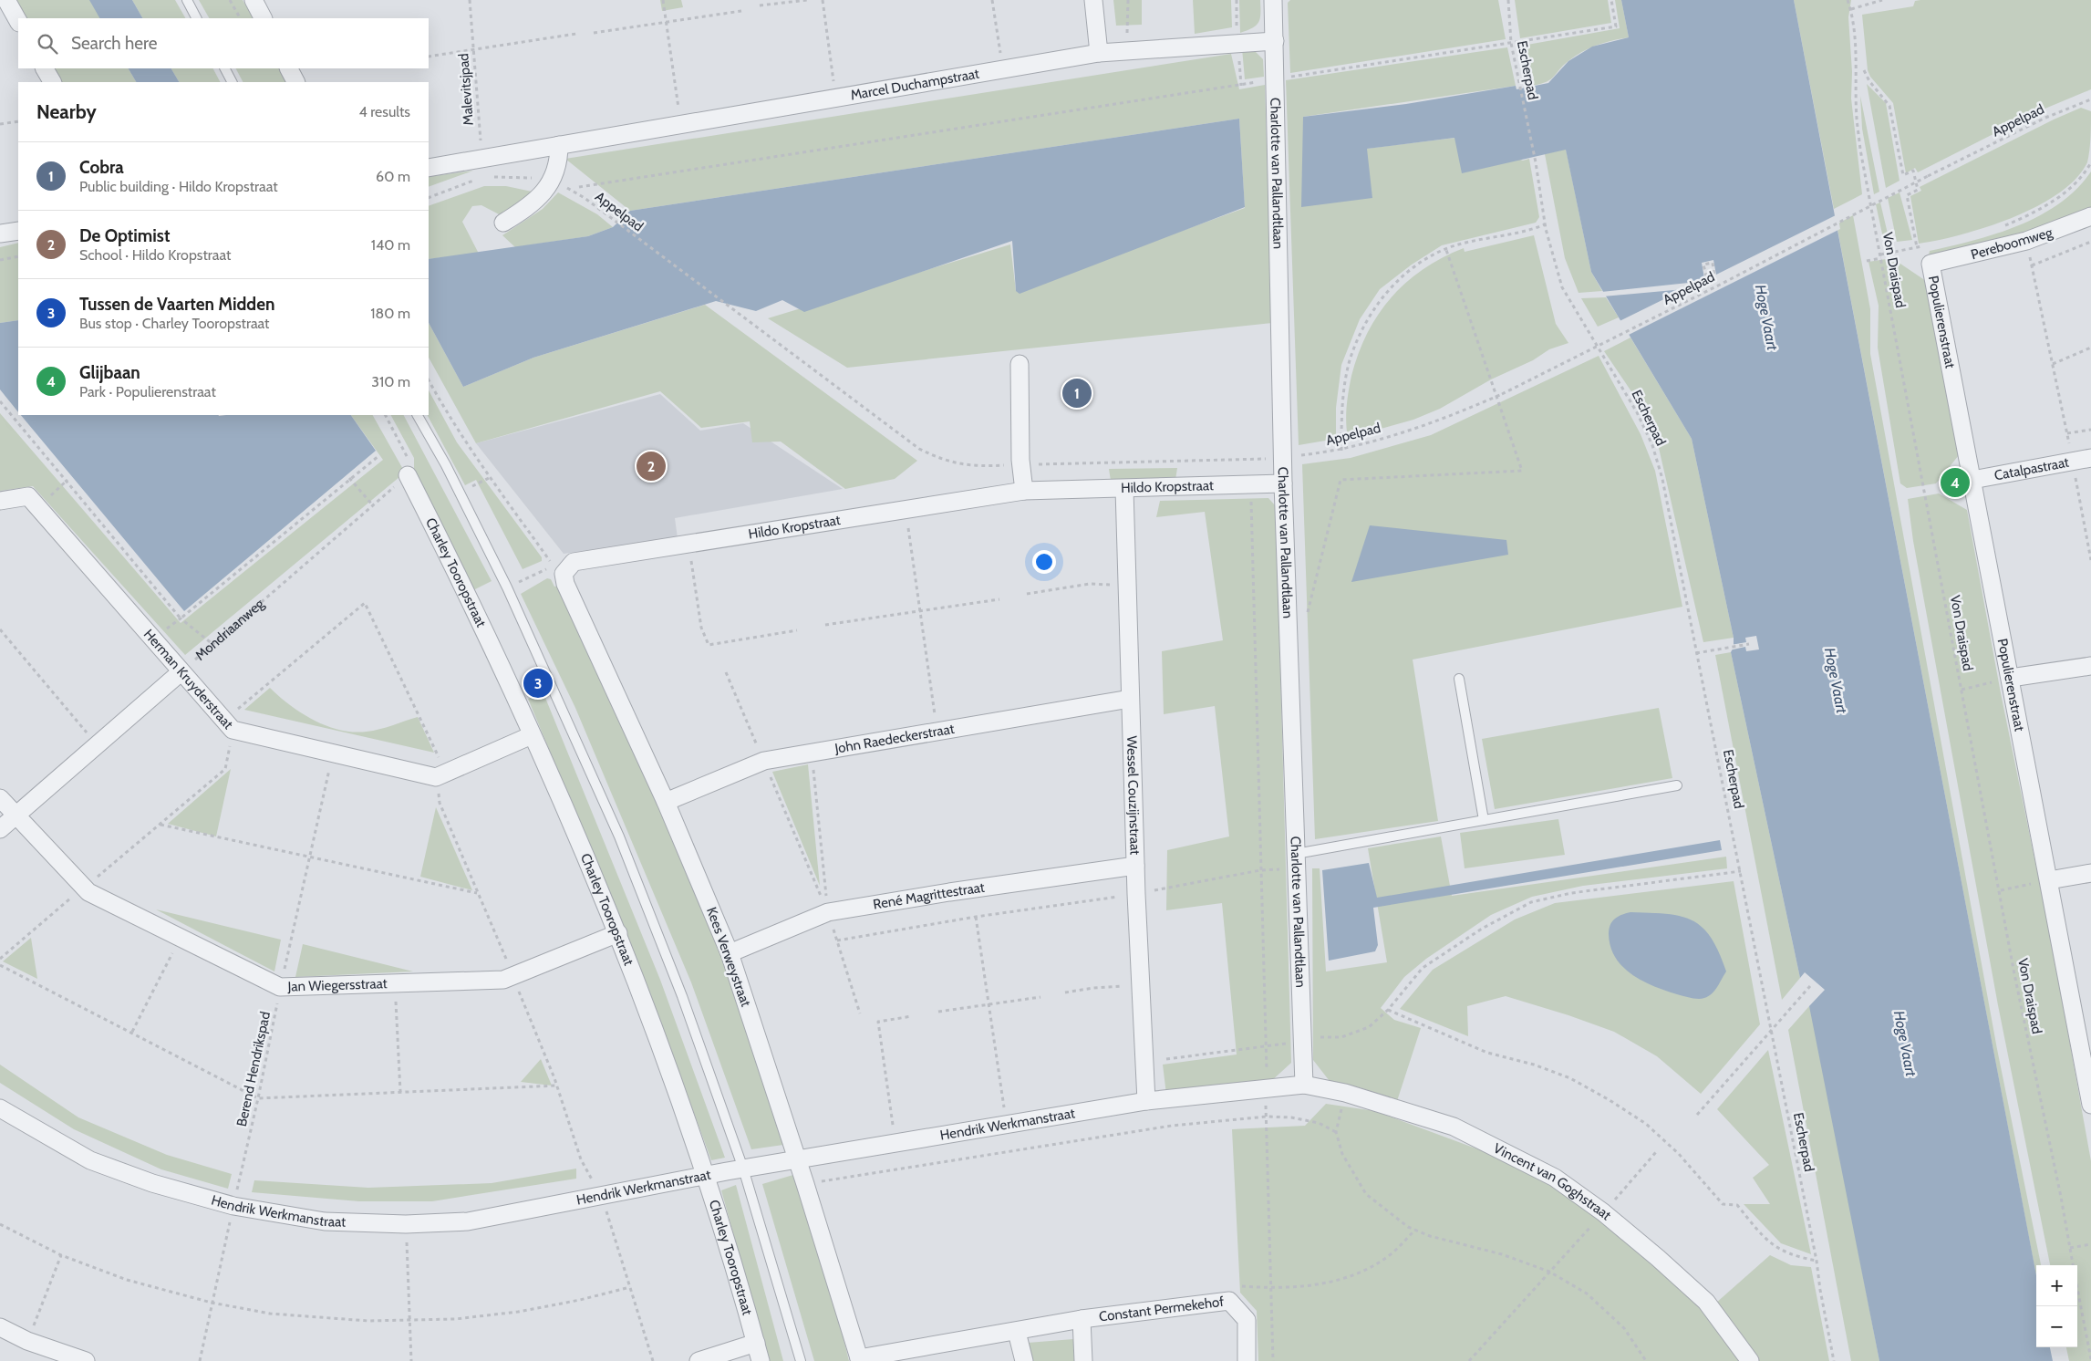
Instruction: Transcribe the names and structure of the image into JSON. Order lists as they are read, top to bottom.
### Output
{
  "streets": {
    "street": [
      "Marcel Duchampstraat",
      "Charlotte van Pallandtlaan",
      "Pereboomweg",
      "Populierenstraat",
      "Catalpastraat",
      "Hildo Kropstraat",
      "Charley Tooropstraat",
      "Herman Kruyderstraat",
      "John Raedeckerstraat",
      "Wessel Couzijnstraat",
      "René Magrittestraat",
      "Kees Verweystraat",
      "Jan Wiegersstraat",
      "Hendrik Werkmanstraat",
      "Vincent van Goghstraat",
      "Constant Permekehof"
    ],
    "path": [
      "Escherpad",
      "Malevitsjpad",
      "Appelpad",
      "Von Draispad",
      "Mondriaanweg",
      "Berend Hendrikspad"
    ]
  },
  "crossings": [
    ["Marcel Duchampstraat", "Malevitsjpad"],
    ["Marcel Duchampstraat", "Charlotte van Pallandtlaan"],
    ["Malevitsjpad", "Appelpad"],
    ["Appelpad", "Charlotte van Pallandtlaan"],
    ["Charlotte van Pallandtlaan", "Hildo Kropstraat"],
    ["Charlotte van Pallandtlaan", "Hendrik Werkmanstraat"],
    ["Charlotte van Pallandtlaan", "Vincent van Goghstraat"],
    ["Pereboomweg", "Populierenstraat"],
    ["Populierenstraat", "Catalpastraat"],
    ["Hildo Kropstraat", "Wessel Couzijnstraat"],
    ["Hildo Kropstraat", "Kees Verweystraat"],
    ["Charley Tooropstraat", "Mondriaanweg"],
    ["Charley Tooropstraat", "Jan Wiegersstraat"],
    ["Charley Tooropstraat", "Hendrik Werkmanstraat"],
    ["Mondriaanweg", "Herman Kruyderstraat"],
    ["Herman Kruyderstraat", "Berend Hendrikspad"],
    ["John Raedeckerstraat", "Wessel Couzijnstraat"],
    ["John Raedeckerstraat", "Kees Verweystraat"],
    ["Wessel Couzijnstraat", "René Magrittestraat"],
    ["Wessel Couzijnstraat", "Hendrik Werkmanstraat"],
    ["René Magrittestraat", "Kees Verweystraat"],
    ["Kees Verweystraat", "Hendrik Werkmanstraat"],
    ["Kees Verweystraat", "Constant Permekehof"],
    ["Jan Wiegersstraat", "Berend Hendrikspad"],
    ["Berend Hendrikspad", "Hendrik Werkmanstraat"],
    ["Hendrik Werkmanstraat", "Vincent van Goghstraat"]
  ],
  "water": ["Hoge Vaart"],
  "page": {
    "search": "Search here",
    "heading": ["Nearby", "4 results"],
    "list": [
      {
        "mark": "1",
        "name": "Cobra",
        "note": "Public building · Hildo Kropstraat",
        "value": "60 m"
      },
      {
        "mark": "2",
        "name": "De Optimist",
        "note": "School · Hildo Kropstraat",
        "value": "140 m"
      },
      {
        "mark": "3",
        "name": "Tussen de Vaarten Midden",
        "note": "Bus stop · Charley Tooropstraat",
        "value": "180 m"
      },
      {
        "mark": "4",
        "name": "Glijbaan",
        "note": "Park · Populierenstraat",
        "value": "310 m"
      }
    ],
    "pins": [
      "1",
      "2",
      "4",
      "3"
    ],
    "map_buttons": ["+", "−"]
  }
}
